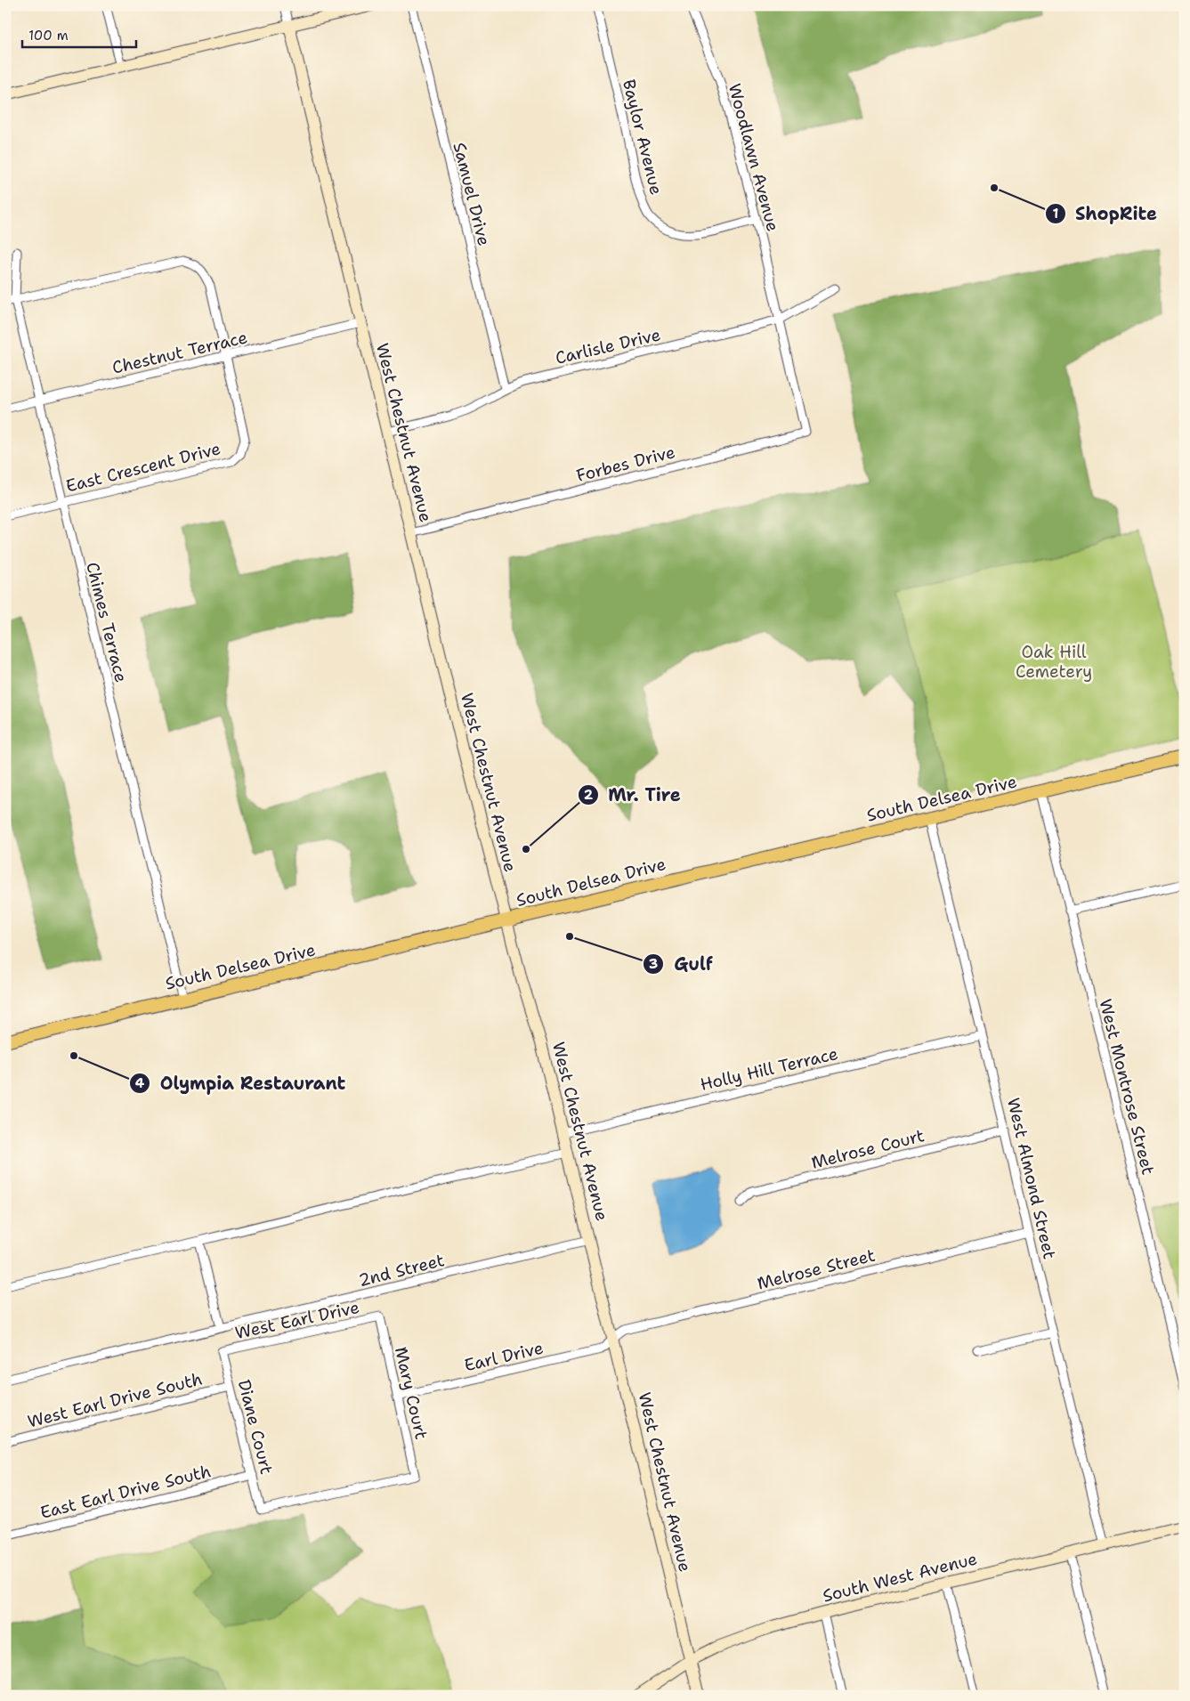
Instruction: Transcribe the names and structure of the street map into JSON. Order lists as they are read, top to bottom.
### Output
{
  "streets": {
    "main road": ["South Delsea Drive"],
    "street": [
      "Baylor Avenue",
      "Woodlawn Avenue",
      "Samuel Drive",
      "Carlisle Drive",
      "Chestnut Terrace",
      "West Chestnut Avenue",
      "Forbes Drive",
      "East Crescent Drive",
      "Chimes Terrace",
      "Holly Hill Terrace",
      "West Montrose Street",
      "Melrose Court",
      "West Almond Street",
      "Melrose Street",
      "2nd Street",
      "West Earl Drive",
      "Earl Drive",
      "Mary Court",
      "West Earl Drive South",
      "Diane Court",
      "East Earl Drive South",
      "South West Avenue"
    ]
  },
  "crossings": [
    ["Baylor Avenue", "Woodlawn Avenue"],
    ["Woodlawn Avenue", "Carlisle Drive"],
    ["Woodlawn Avenue", "Forbes Drive"],
    ["Samuel Drive", "Carlisle Drive"],
    ["Carlisle Drive", "West Chestnut Avenue"],
    ["Chestnut Terrace", "West Chestnut Avenue"],
    ["Chestnut Terrace", "East Crescent Drive"],
    ["Chestnut Terrace", "Chimes Terrace"],
    ["West Chestnut Avenue", "Forbes Drive"],
    ["West Chestnut Avenue", "South Delsea Drive"],
    ["West Chestnut Avenue", "Holly Hill Terrace"],
    ["West Chestnut Avenue", "Melrose Street"],
    ["West Chestnut Avenue", "2nd Street"],
    ["West Chestnut Avenue", "Earl Drive"],
    ["West Chestnut Avenue", "South West Avenue"],
    ["East Crescent Drive", "Chimes Terrace"],
    ["Chimes Terrace", "South Delsea Drive"],
    ["South Delsea Drive", "West Montrose Street"],
    ["South Delsea Drive", "West Almond Street"],
    ["Holly Hill Terrace", "West Almond Street"],
    ["Melrose Court", "West Almond Street"],
    ["West Almond Street", "Melrose Street"],
    ["West Almond Street", "South West Avenue"],
    ["Melrose Street", "Earl Drive"],
    ["West Earl Drive", "Mary Court"],
    ["West Earl Drive", "Diane Court"],
    ["Earl Drive", "Mary Court"],
    ["Mary Court", "Diane Court"],
    ["West Earl Drive South", "Diane Court"],
    ["Diane Court", "East Earl Drive South"]
  ],
  "parks": ["Oak Hill Cemetery"],
  "places": [
    "ShopRite",
    "Mr. Tire",
    "Gulf",
    "Olympia Restaurant"
  ],
  "scale_bar": "100 m"
}
